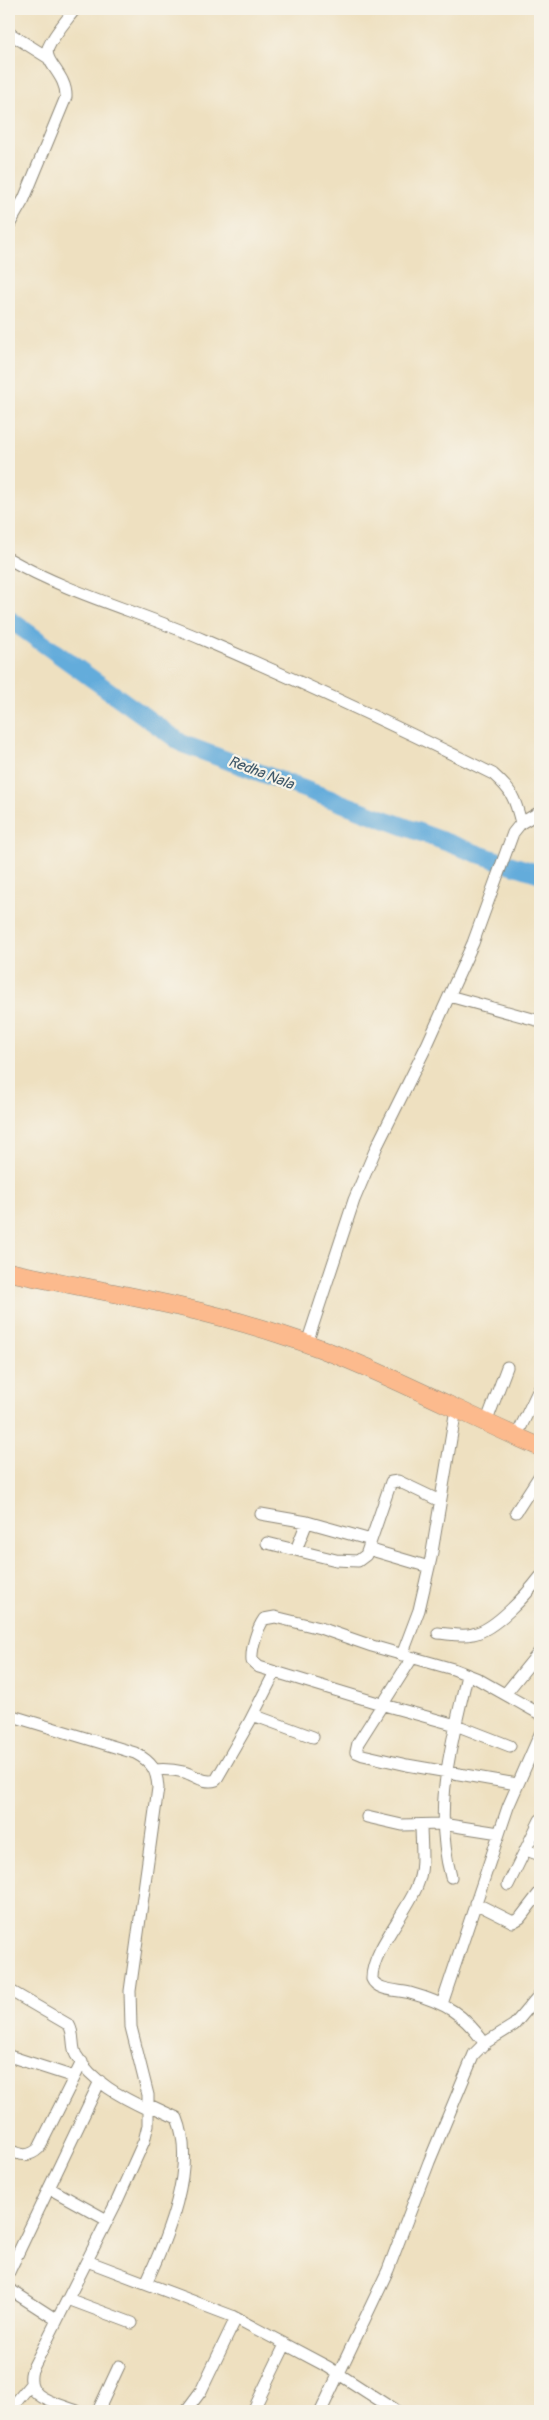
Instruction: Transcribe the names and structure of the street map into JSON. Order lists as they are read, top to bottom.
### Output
{
  "water": ["Redha Nala"]
}
